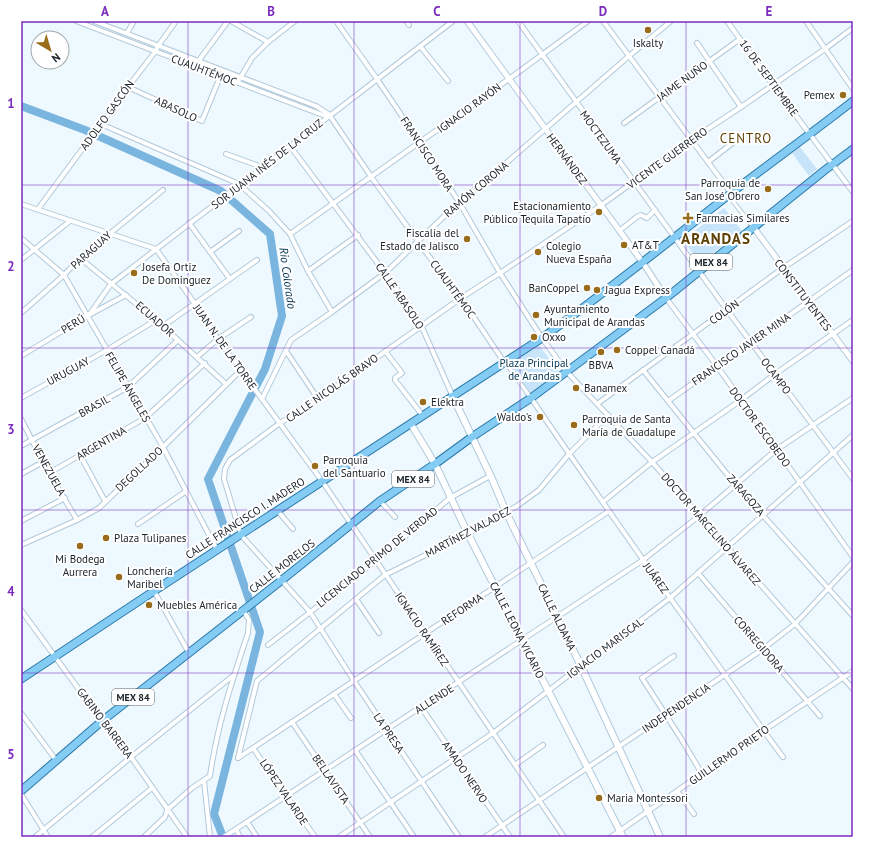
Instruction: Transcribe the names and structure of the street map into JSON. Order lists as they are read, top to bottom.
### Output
{
  "streets": {
    "main road": [
      "MEX 84",
      "CALLE FRANCISCO I. MADERO",
      "CALLE MORELOS",
      "CALLE ALDAMA",
      "CALLE LEONA VICARIO"
    ],
    "street": [
      "CUAUHTÉMOC",
      "16 DE SEPTIEMBRE",
      "JAIME NUÑO",
      "IGNACIO RAYÓN",
      "ABASOLO",
      "ADOLFO GASCÓN",
      "MOCTEZUMA",
      "FRANCISCO MORA",
      "VICENTE GUERRERO",
      "HERNÁNDEZ",
      "SOR JUANA INÉS DE LA CRUZ",
      "RAMÓN CORONA",
      "PARAGUAY",
      "CONSTITUYENTES",
      "CALLE ABASOLO",
      "COLÓN",
      "ECUADOR",
      "PERÚ",
      "JUAN N. DE LA TORRE",
      "FRANCISCO JAVIER MINA",
      "URUGUAY",
      "OCAMPO",
      "FELIPE ÁNGELES",
      "CALLE NICOLÁS BRAVO",
      "BRASIL",
      "DOCTOR ESCOBEDO",
      "ARGENTINA",
      "DEGOLLADO",
      "VENEZUELA",
      "ZARAGOZA",
      "DOCTOR MARCELINO ÁLVAREZ",
      "MARTÍNEZ VALADEZ",
      "LICENCIADO PRIMO DE VERDAD",
      "JUÁREZ",
      "REFORMA",
      "IGNACIO RAMÍREZ",
      "CORREGIDORA",
      "IGNACIO MARISCAL",
      "ALLENDE",
      "INDEPENDENCIA",
      "GABINO BARRERA",
      "LA PRESA",
      "GUILLERMO PRIETO",
      "AMADO NERVO",
      "BELLAVISTA",
      "LÓPEZ VALARDE"
    ]
  },
  "crossings": [
    ["CUAUHTÉMOC", "IGNACIO RAYÓN"],
    ["CUAUHTÉMOC", "ABASOLO"],
    ["CUAUHTÉMOC", "ADOLFO GASCÓN"],
    ["CUAUHTÉMOC", "SOR JUANA INÉS DE LA CRUZ"],
    ["CUAUHTÉMOC", "RAMÓN CORONA"],
    ["CUAUHTÉMOC", "CALLE NICOLÁS BRAVO"],
    ["CUAUHTÉMOC", "CALLE FRANCISCO I. MADERO"],
    ["16 DE SEPTIEMBRE", "JAIME NUÑO"],
    ["16 DE SEPTIEMBRE", "VICENTE GUERRERO"],
    ["16 DE SEPTIEMBRE", "MEX 84"],
    ["16 DE SEPTIEMBRE", "CALLE FRANCISCO I. MADERO"],
    ["IGNACIO RAYÓN", "MOCTEZUMA"],
    ["IGNACIO RAYÓN", "FRANCISCO MORA"],
    ["IGNACIO RAYÓN", "HERNÁNDEZ"],
    ["IGNACIO RAYÓN", "CALLE ABASOLO"],
    ["ABASOLO", "ADOLFO GASCÓN"],
    ["MOCTEZUMA", "VICENTE GUERRERO"],
    ["MOCTEZUMA", "RAMÓN CORONA"],
    ["MOCTEZUMA", "MEX 84"],
    ["MOCTEZUMA", "OCAMPO"],
    ["MOCTEZUMA", "CALLE FRANCISCO I. MADERO"],
    ["FRANCISCO MORA", "VICENTE GUERRERO"],
    ["FRANCISCO MORA", "SOR JUANA INÉS DE LA CRUZ"],
    ["FRANCISCO MORA", "RAMÓN CORONA"],
    ["FRANCISCO MORA", "MEX 84"],
    ["FRANCISCO MORA", "CALLE NICOLÁS BRAVO"],
    ["FRANCISCO MORA", "CALLE FRANCISCO I. MADERO"],
    ["FRANCISCO MORA", "DOCTOR MARCELINO ÁLVAREZ"],
    ["FRANCISCO MORA", "CALLE MORELOS"],
    ["VICENTE GUERRERO", "HERNÁNDEZ"],
    ["VICENTE GUERRERO", "CALLE NICOLÁS BRAVO"],
    ["HERNÁNDEZ", "RAMÓN CORONA"],
    ["HERNÁNDEZ", "MEX 84"],
    ["HERNÁNDEZ", "DOCTOR ESCOBEDO"],
    ["HERNÁNDEZ", "CALLE FRANCISCO I. MADERO"],
    ["SOR JUANA INÉS DE LA CRUZ", "CALLE ABASOLO"],
    ["SOR JUANA INÉS DE LA CRUZ", "ECUADOR"],
    ["SOR JUANA INÉS DE LA CRUZ", "PERÚ"],
    ["SOR JUANA INÉS DE LA CRUZ", "JUAN N. DE LA TORRE"],
    ["SOR JUANA INÉS DE LA CRUZ", "FELIPE ÁNGELES"],
    ["RAMÓN CORONA", "CALLE ABASOLO"],
    ["RAMÓN CORONA", "JUAN N. DE LA TORRE"],
    ["PARAGUAY", "ECUADOR"],
    ["PARAGUAY", "FELIPE ÁNGELES"],
    ["MEX 84", "CONSTITUYENTES"],
    ["MEX 84", "OCAMPO"],
    ["MEX 84", "DOCTOR ESCOBEDO"],
    ["MEX 84", "DOCTOR MARCELINO ÁLVAREZ"],
    ["MEX 84", "CALLE MORELOS"],
    ["CONSTITUYENTES", "COLÓN"],
    ["CONSTITUYENTES", "FRANCISCO JAVIER MINA"],
    ["CALLE ABASOLO", "CALLE NICOLÁS BRAVO"],
    ["CALLE ABASOLO", "CALLE FRANCISCO I. MADERO"],
    ["CALLE ABASOLO", "CALLE ALDAMA"],
    ["COLÓN", "OCAMPO"],
    ["COLÓN", "DOCTOR ESCOBEDO"],
    ["COLÓN", "ZARAGOZA"],
    ["COLÓN", "DOCTOR MARCELINO ÁLVAREZ"],
    ["ECUADOR", "PERÚ"],
    ["ECUADOR", "URUGUAY"],
    ["ECUADOR", "BRASIL"],
    ["ECUADOR", "ARGENTINA"],
    ["ECUADOR", "DEGOLLADO"],
    ["PERÚ", "FELIPE ÁNGELES"],
    ["JUAN N. DE LA TORRE", "CALLE NICOLÁS BRAVO"],
    ["JUAN N. DE LA TORRE", "DEGOLLADO"],
    ["JUAN N. DE LA TORRE", "CALLE FRANCISCO I. MADERO"],
    ["JUAN N. DE LA TORRE", "IGNACIO RAMÍREZ"],
    ["FRANCISCO JAVIER MINA", "OCAMPO"],
    ["FRANCISCO JAVIER MINA", "DOCTOR ESCOBEDO"],
    ["FRANCISCO JAVIER MINA", "ZARAGOZA"],
    ["URUGUAY", "FELIPE ÁNGELES"],
    ["OCAMPO", "IGNACIO MARISCAL"],
    ["OCAMPO", "ALLENDE"],
    ["FELIPE ÁNGELES", "BRASIL"],
    ["FELIPE ÁNGELES", "ARGENTINA"],
    ["FELIPE ÁNGELES", "DEGOLLADO"],
    ["FELIPE ÁNGELES", "CALLE FRANCISCO I. MADERO"],
    ["CALLE NICOLÁS BRAVO", "CALLE FRANCISCO I. MADERO"],
    ["CALLE NICOLÁS BRAVO", "LA PRESA"],
    ["BRASIL", "VENEZUELA"],
    ["DOCTOR ESCOBEDO", "IGNACIO MARISCAL"],
    ["DOCTOR ESCOBEDO", "ALLENDE"],
    ["ARGENTINA", "VENEZUELA"],
    ["DEGOLLADO", "VENEZUELA"],
    ["ZARAGOZA", "IGNACIO MARISCAL"],
    ["ZARAGOZA", "ALLENDE"],
    ["ZARAGOZA", "INDEPENDENCIA"],
    ["CALLE FRANCISCO I. MADERO", "CALLE ALDAMA"],
    ["CALLE FRANCISCO I. MADERO", "IGNACIO RAMÍREZ"],
    ["CALLE FRANCISCO I. MADERO", "CALLE LEONA VICARIO"],
    ["CALLE FRANCISCO I. MADERO", "GABINO BARRERA"],
    ["CALLE FRANCISCO I. MADERO", "LA PRESA"],
    ["DOCTOR MARCELINO ÁLVAREZ", "MARTÍNEZ VALADEZ"],
    ["DOCTOR MARCELINO ÁLVAREZ", "CALLE MORELOS"],
    ["DOCTOR MARCELINO ÁLVAREZ", "IGNACIO MARISCAL"],
    ["DOCTOR MARCELINO ÁLVAREZ", "ALLENDE"],
    ["DOCTOR MARCELINO ÁLVAREZ", "INDEPENDENCIA"],
    ["DOCTOR MARCELINO ÁLVAREZ", "GUILLERMO PRIETO"],
    ["MARTÍNEZ VALADEZ", "JUÁREZ"],
    ["MARTÍNEZ VALADEZ", "REFORMA"],
    ["MARTÍNEZ VALADEZ", "CALLE ALDAMA"],
    ["MARTÍNEZ VALADEZ", "IGNACIO RAMÍREZ"],
    ["MARTÍNEZ VALADEZ", "CALLE LEONA VICARIO"],
    ["MARTÍNEZ VALADEZ", "LA PRESA"],
    ["LICENCIADO PRIMO DE VERDAD", "CALLE ALDAMA"],
    ["LICENCIADO PRIMO DE VERDAD", "IGNACIO RAMÍREZ"],
    ["LICENCIADO PRIMO DE VERDAD", "CALLE LEONA VICARIO"],
    ["LICENCIADO PRIMO DE VERDAD", "LA PRESA"],
    ["CALLE MORELOS", "JUÁREZ"],
    ["CALLE MORELOS", "CALLE ALDAMA"],
    ["CALLE MORELOS", "IGNACIO RAMÍREZ"],
    ["CALLE MORELOS", "CALLE LEONA VICARIO"],
    ["CALLE MORELOS", "GABINO BARRERA"],
    ["CALLE MORELOS", "LA PRESA"],
    ["JUÁREZ", "REFORMA"],
    ["JUÁREZ", "IGNACIO MARISCAL"],
    ["JUÁREZ", "ALLENDE"],
    ["JUÁREZ", "INDEPENDENCIA"],
    ["JUÁREZ", "GUILLERMO PRIETO"],
    ["REFORMA", "CALLE ALDAMA"],
    ["REFORMA", "IGNACIO RAMÍREZ"],
    ["REFORMA", "CALLE LEONA VICARIO"],
    ["REFORMA", "LA PRESA"],
    ["REFORMA", "BELLAVISTA"],
    ["REFORMA", "LÓPEZ VALARDE"],
    ["CALLE ALDAMA", "IGNACIO MARISCAL"],
    ["CALLE ALDAMA", "ALLENDE"],
    ["CALLE ALDAMA", "INDEPENDENCIA"],
    ["CALLE ALDAMA", "GUILLERMO PRIETO"],
    ["IGNACIO RAMÍREZ", "IGNACIO MARISCAL"],
    ["IGNACIO RAMÍREZ", "ALLENDE"],
    ["IGNACIO RAMÍREZ", "INDEPENDENCIA"],
    ["CALLE LEONA VICARIO", "IGNACIO MARISCAL"],
    ["CALLE LEONA VICARIO", "ALLENDE"],
    ["CALLE LEONA VICARIO", "INDEPENDENCIA"],
    ["CALLE LEONA VICARIO", "GUILLERMO PRIETO"],
    ["CORREGIDORA", "IGNACIO MARISCAL"],
    ["CORREGIDORA", "INDEPENDENCIA"],
    ["CORREGIDORA", "GUILLERMO PRIETO"],
    ["IGNACIO MARISCAL", "LA PRESA"],
    ["IGNACIO MARISCAL", "AMADO NERVO"],
    ["IGNACIO MARISCAL", "BELLAVISTA"],
    ["ALLENDE", "LA PRESA"],
    ["ALLENDE", "AMADO NERVO"],
    ["ALLENDE", "BELLAVISTA"],
    ["ALLENDE", "LÓPEZ VALARDE"],
    ["INDEPENDENCIA", "AMADO NERVO"]
  ],
  "districts": ["CENTRO", "ARANDAS"],
  "water": ["Rio Colorado"],
  "parks": ["Plaza Principal de Arandas"],
  "places": {
    "other": [
      "Iskalty",
      "Pemex",
      "Parroquia de San José Obrero",
      "Estacionamiento Público Tequila Tapatío",
      "Fiscalía del Estado de Jalisco",
      "AT&T",
      "Colegio Nueva España",
      "Josefa Ortiz De Dominguez",
      "BanCoppel",
      "Jagua Express",
      "Ayuntamiento Municipal de Arandas",
      "Oxxo",
      "Coppel Canadá",
      "BBVA",
      "Banamex",
      "Elektra",
      "Waldo's",
      "Parroquia de Santa María de Guadalupe",
      "Parroquia del Santuario",
      "Plaza Tulipanes",
      "Mi Bodega Aurrera",
      "Lonchería Maribel",
      "Muebles América",
      "Maria Montessori"
    ],
    "health": ["Farmacias Similares"]
  },
  "north": "bottom right",
  "grid": {
    "columns": [
      "A",
      "B",
      "C",
      "D",
      "E"
    ],
    "rows": [
      "1",
      "2",
      "3",
      "4",
      "5"
    ]
  }
}
